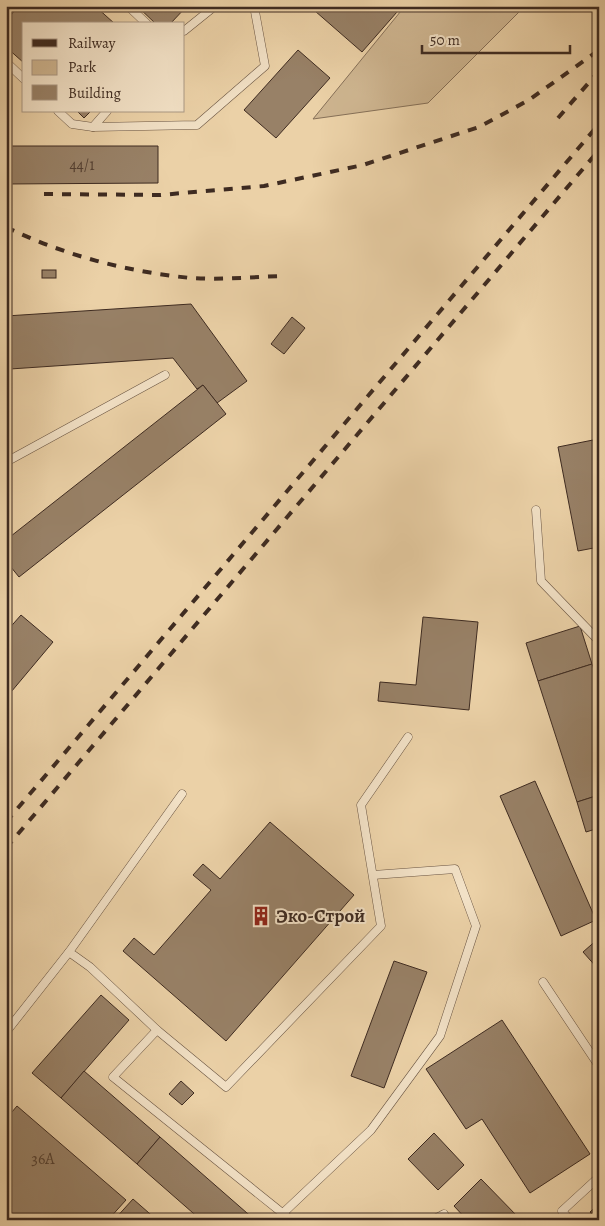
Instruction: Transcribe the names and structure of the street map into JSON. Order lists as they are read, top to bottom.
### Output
{
  "places": {
    "building": ["Эко-Строй"]
  },
  "house_numbers": ["44/1", "36А"],
  "legend": ["Railway", "Park", "Building"],
  "scale_bar": "50 m"
}
